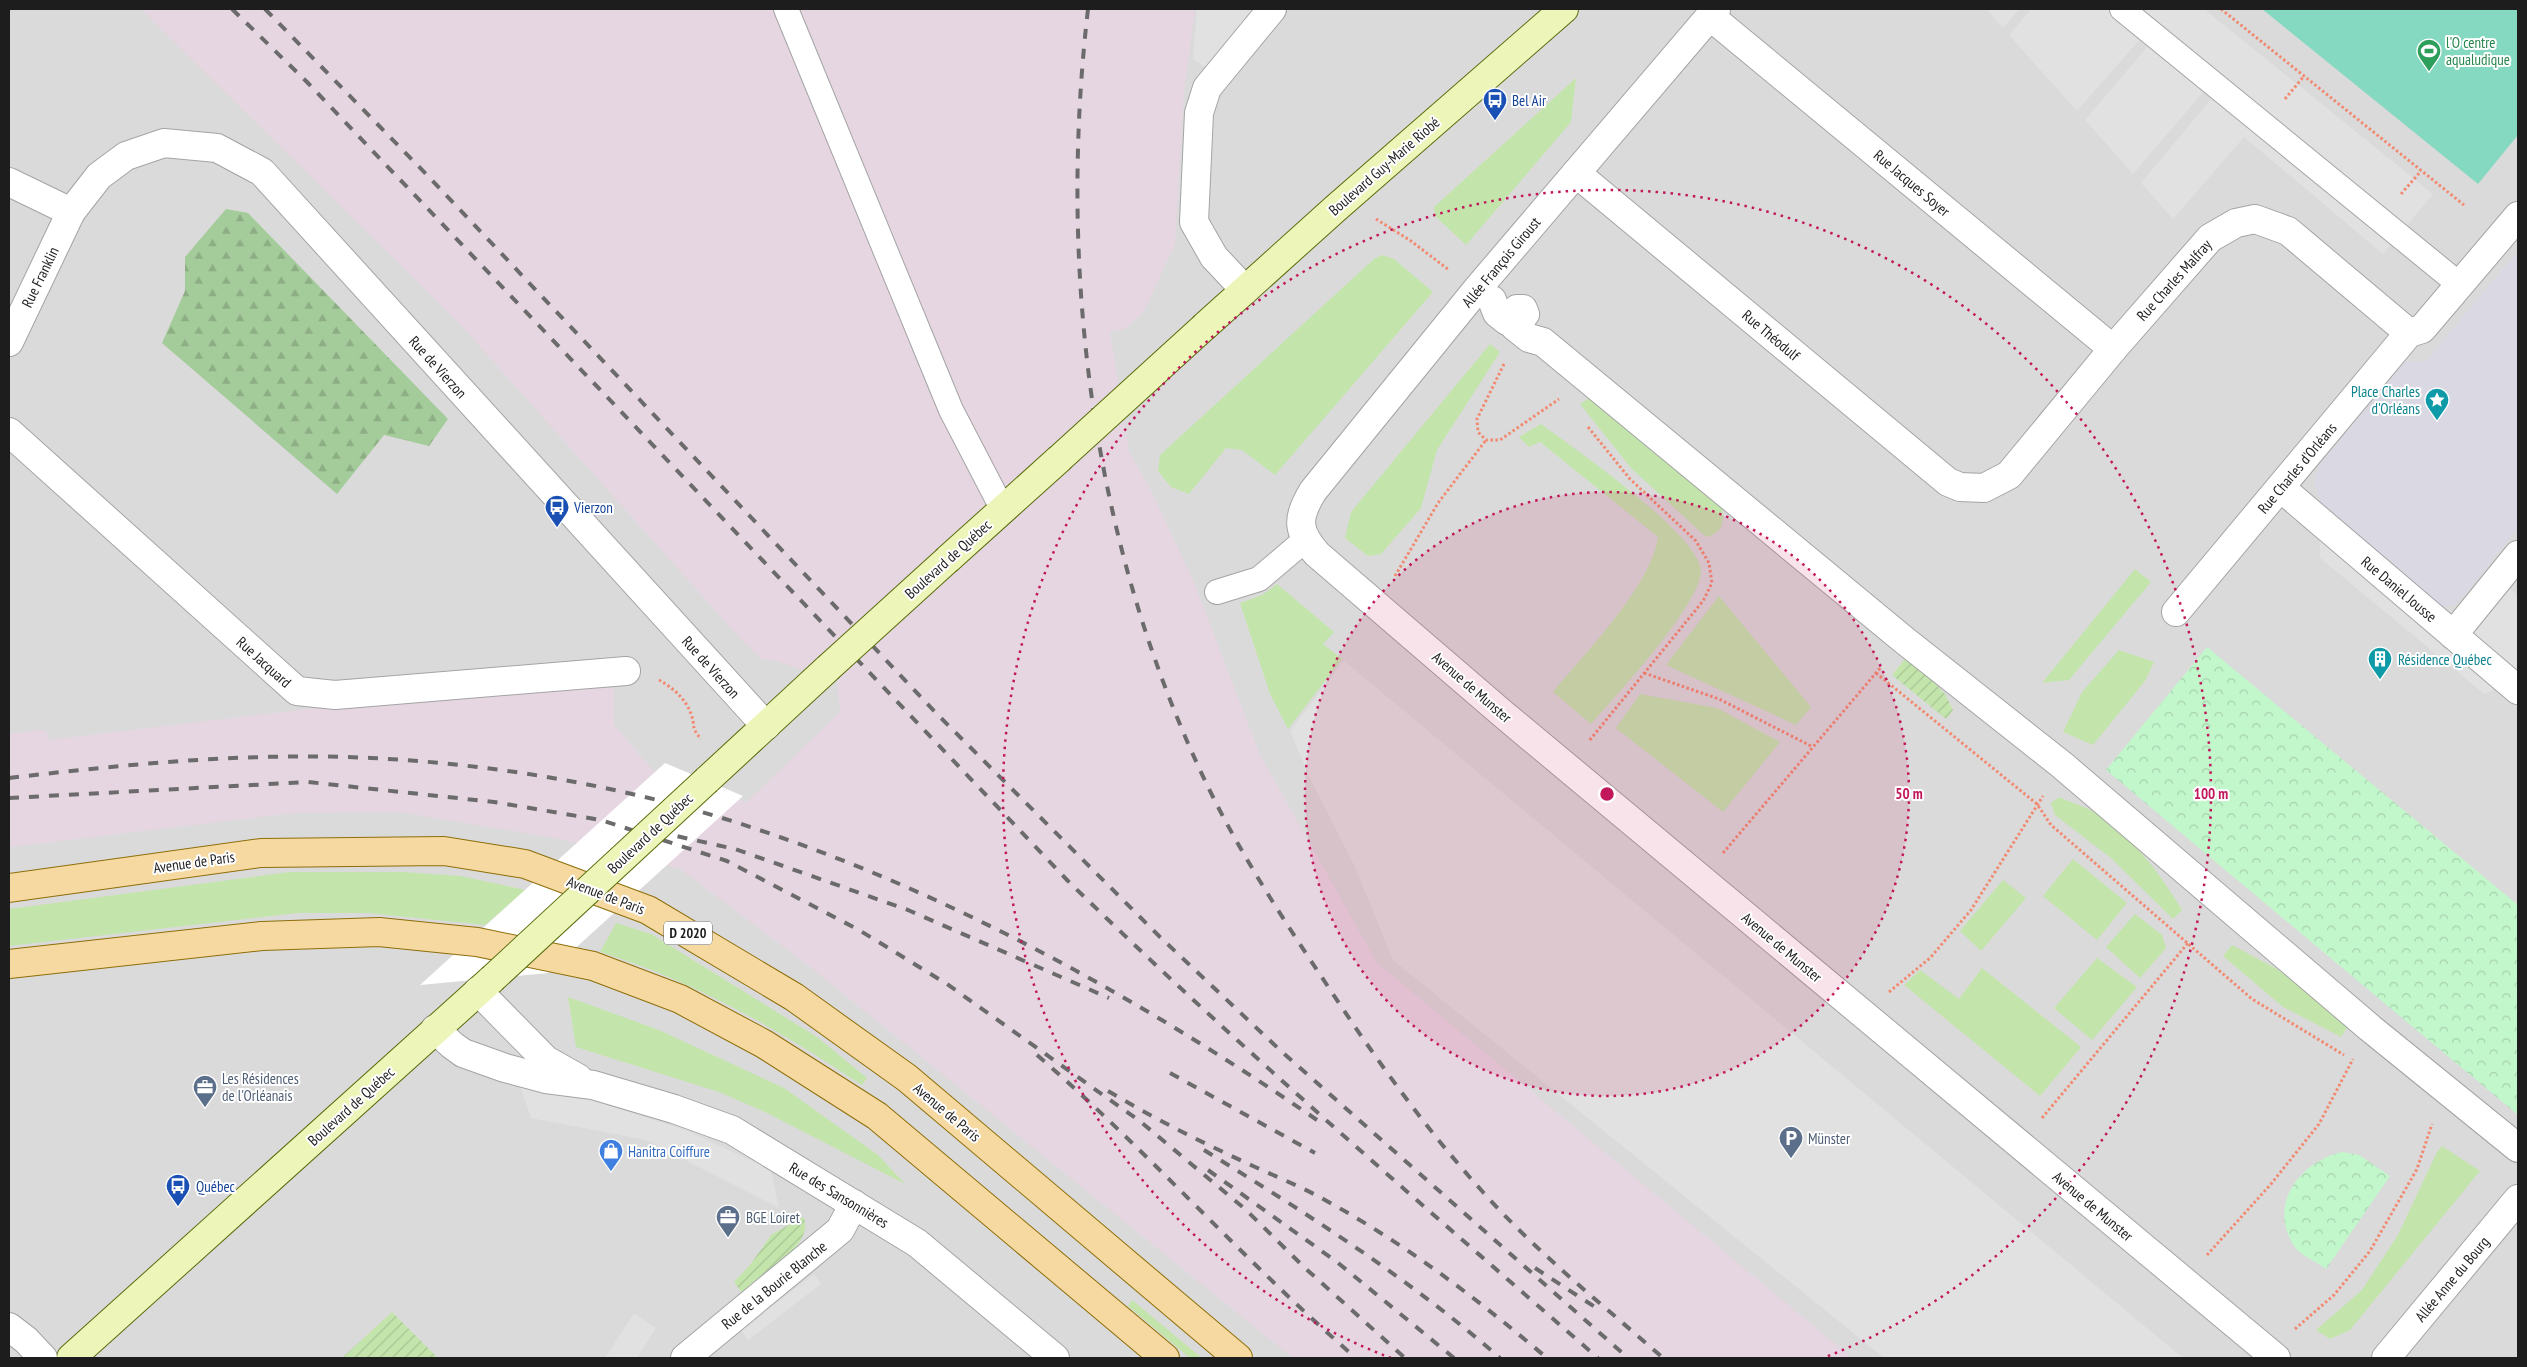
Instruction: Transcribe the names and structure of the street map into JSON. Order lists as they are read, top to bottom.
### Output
{
  "streets": {
    "main road": [
      "Boulevard Guy-Marie Riobé",
      "Boulevard de Québec",
      "Avenue de Paris",
      "D 2020"
    ],
    "street": [
      "Rue Jacques Soyer",
      "Allée François Giroust",
      "Rue Franklin",
      "Rue Charles Malfray",
      "Rue Théodulf",
      "Rue de Vierzon",
      "Rue Charles d'Orléans",
      "Rue Daniel Jousse",
      "Rue Jacquard",
      "Avenue de Munster",
      "Rue des Sansonnières",
      "Allée Anne du Bourg",
      "Rue de la Bourie Blanche"
    ]
  },
  "crossings": [
    ["Boulevard Guy-Marie Riobé", "Boulevard de Québec"],
    ["Rue Jacques Soyer", "Allée François Giroust"],
    ["Rue Jacques Soyer", "Rue Charles Malfray"],
    ["Allée François Giroust", "Rue Théodulf"],
    ["Allée François Giroust", "Avenue de Munster"],
    ["Rue Franklin", "Rue de Vierzon"],
    ["Rue Charles Malfray", "Rue Théodulf"],
    ["Rue Charles Malfray", "Rue Charles d'Orléans"],
    ["Rue de Vierzon", "Boulevard de Québec"],
    ["Rue Charles d'Orléans", "Rue Daniel Jousse"],
    ["Boulevard de Québec", "Rue des Sansonnières"],
    ["Rue des Sansonnières", "Rue de la Bourie Blanche"]
  ],
  "places": {
    "sports": ["l'O centre aqualudique"],
    "bus stop": ["Bel Air", "Vierzon", "Québec"],
    "place": ["Place Charles d'Orléans"],
    "building": ["Résidence Québec"],
    "office": ["Les Résidences de l'Orléanais", "BGE Loiret"],
    "parking": ["Münster"],
    "shop": ["Hanitra Coiffure"]
  },
  "rings": ["50 m", "100 m"]
}
